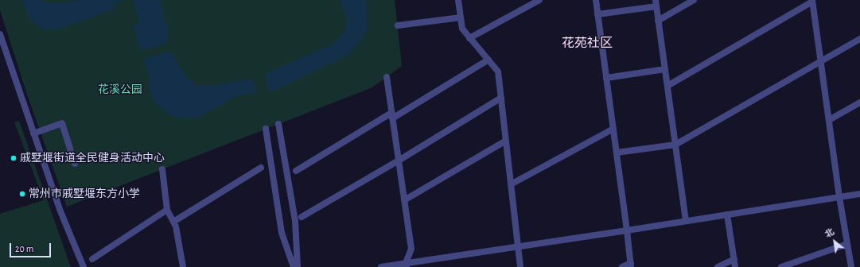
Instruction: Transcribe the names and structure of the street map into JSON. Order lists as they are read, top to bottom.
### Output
{
  "districts": ["花苑社区"],
  "parks": ["花溪公园"],
  "places": ["戚墅堰街道全民健身活动中心", "常州市戚墅堰东方小学"],
  "scale_bar": "20 m",
  "north": "top left"
}
